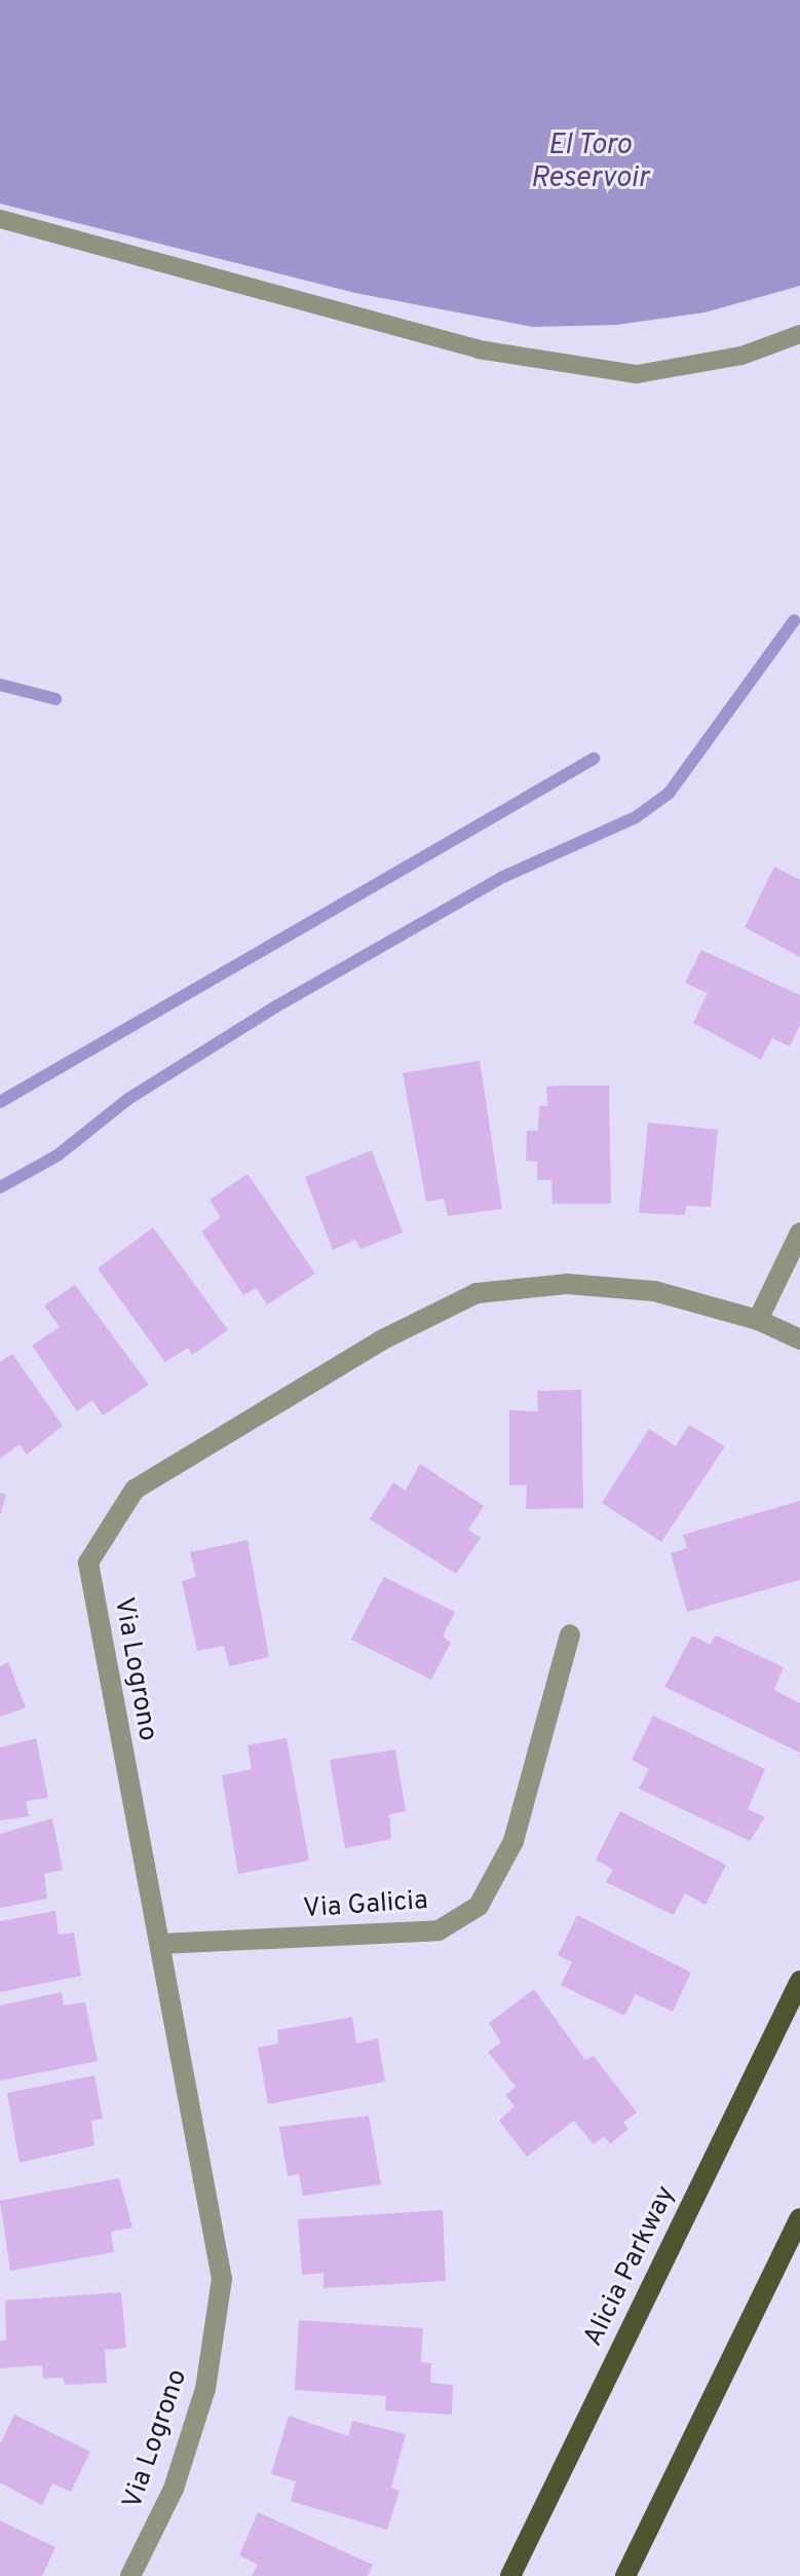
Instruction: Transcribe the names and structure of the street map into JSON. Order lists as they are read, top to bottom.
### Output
{
  "streets": {
    "main road": ["Alicia Parkway"],
    "street": ["Via Logrono", "Via Galicia"]
  },
  "crossings": [
    ["Via Logrono", "Via Galicia"]
  ],
  "water": ["El Toro Reservoir"]
}
